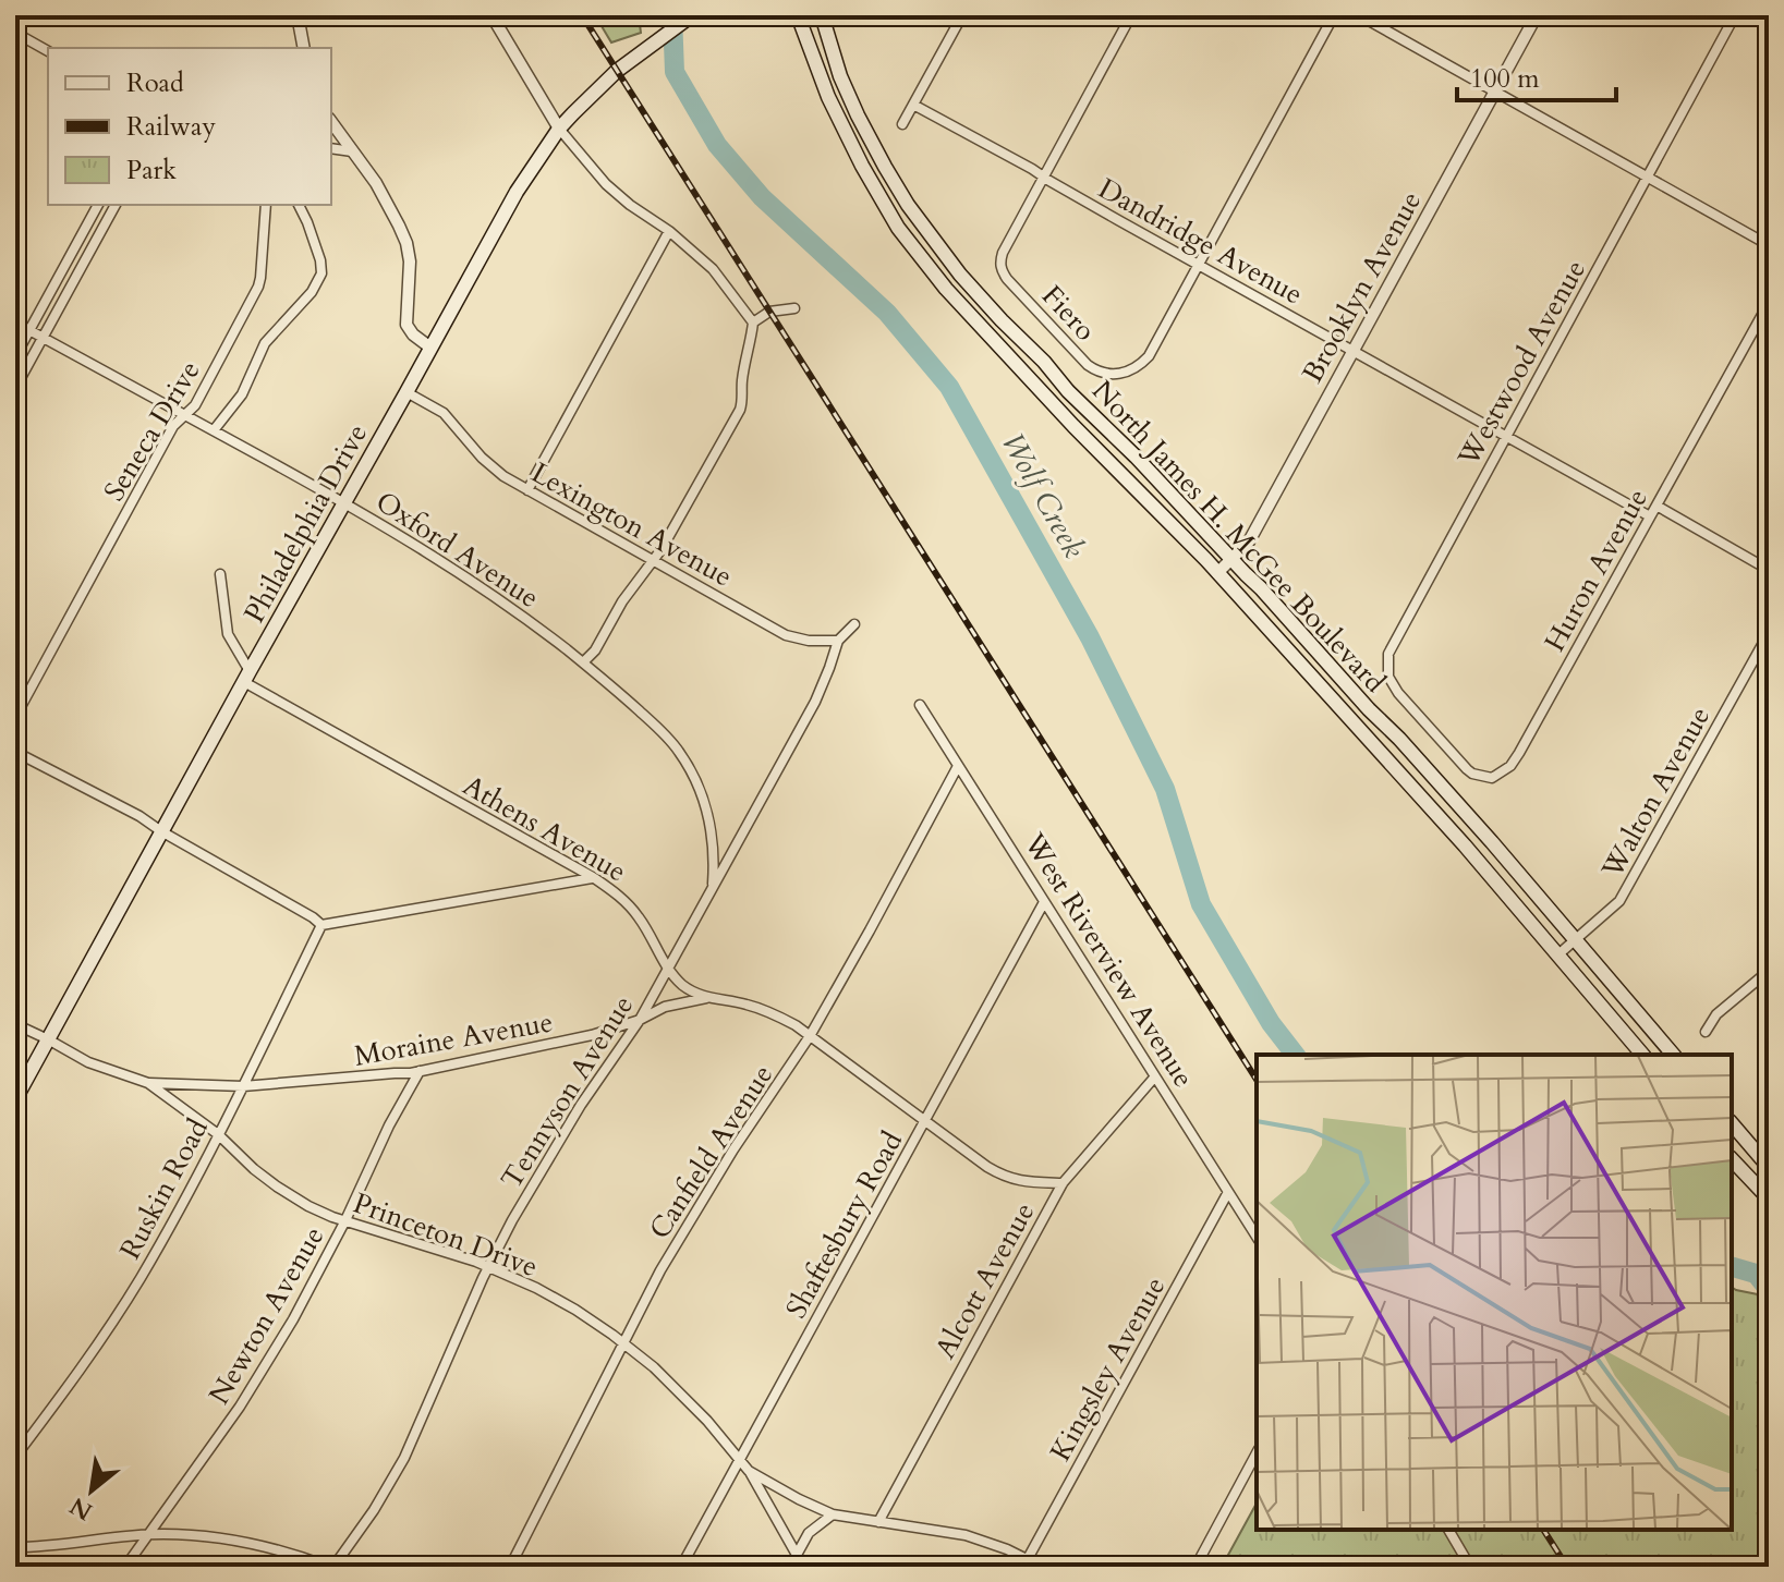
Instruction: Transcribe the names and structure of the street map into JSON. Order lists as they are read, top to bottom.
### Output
{
  "streets": {
    "main road": ["Philadelphia Drive", "North James H. McGee Boulevard"],
    "street": [
      "Dandridge Avenue",
      "Brooklyn Avenue",
      "Fiero",
      "Westwood Avenue",
      "Seneca Drive",
      "Lexington Avenue",
      "Oxford Avenue",
      "Huron Avenue",
      "Walton Avenue",
      "Athens Avenue",
      "West Riverview Avenue",
      "Moraine Avenue",
      "Tennyson Avenue",
      "Canfield Avenue",
      "Ruskin Road",
      "Shaftesbury Road",
      "Princeton Drive",
      "Alcott Avenue",
      "Newton Avenue",
      "Kingsley Avenue"
    ]
  },
  "crossings": [
    ["Dandridge Avenue", "Brooklyn Avenue"],
    ["Dandridge Avenue", "Fiero"],
    ["Dandridge Avenue", "Westwood Avenue"],
    ["Dandridge Avenue", "Huron Avenue"],
    ["Brooklyn Avenue", "North James H. McGee Boulevard"],
    ["Westwood Avenue", "Huron Avenue"],
    ["Seneca Drive", "Oxford Avenue"],
    ["Philadelphia Drive", "Lexington Avenue"],
    ["Philadelphia Drive", "Oxford Avenue"],
    ["Philadelphia Drive", "Athens Avenue"],
    ["Philadelphia Drive", "Princeton Drive"],
    ["Lexington Avenue", "Tennyson Avenue"],
    ["North James H. McGee Boulevard", "Walton Avenue"],
    ["Oxford Avenue", "Tennyson Avenue"],
    ["Athens Avenue", "Moraine Avenue"],
    ["Athens Avenue", "Tennyson Avenue"],
    ["Athens Avenue", "Canfield Avenue"],
    ["Athens Avenue", "Shaftesbury Road"],
    ["Athens Avenue", "Alcott Avenue"],
    ["West Riverview Avenue", "Canfield Avenue"],
    ["West Riverview Avenue", "Shaftesbury Road"],
    ["West Riverview Avenue", "Alcott Avenue"],
    ["West Riverview Avenue", "Kingsley Avenue"],
    ["Moraine Avenue", "Tennyson Avenue"],
    ["Moraine Avenue", "Ruskin Road"],
    ["Moraine Avenue", "Princeton Drive"],
    ["Moraine Avenue", "Newton Avenue"],
    ["Tennyson Avenue", "Princeton Drive"],
    ["Canfield Avenue", "Princeton Drive"],
    ["Ruskin Road", "Princeton Drive"],
    ["Shaftesbury Road", "Princeton Drive"],
    ["Princeton Drive", "Alcott Avenue"],
    ["Princeton Drive", "Newton Avenue"],
    ["Princeton Drive", "Kingsley Avenue"]
  ],
  "water": ["Wolf Creek"],
  "legend": ["Road", "Railway", "Park"],
  "scale_bar": "100 m",
  "north": "bottom left"
}
